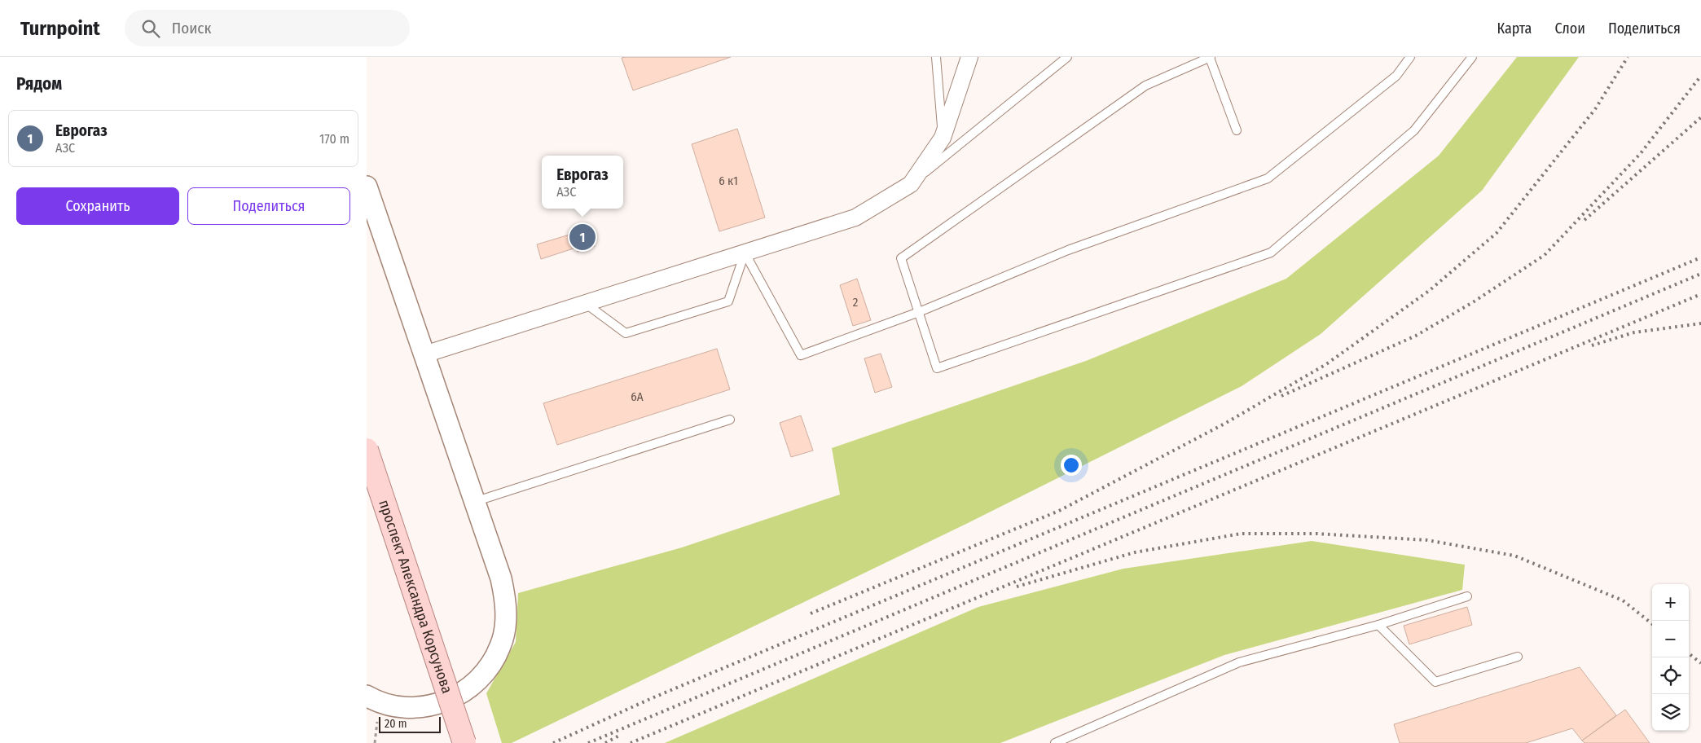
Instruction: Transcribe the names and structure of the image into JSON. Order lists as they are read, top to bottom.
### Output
{
  "streets": {
    "main road": ["проспект Александра Корсунова"]
  },
  "house_numbers": ["6 к1", "2", "6А"],
  "scale_bar": "20 m",
  "page": {
    "header": "Turnpoint",
    "search": "Поиск",
    "nav": ["Карта", "Слои", "Поделиться"],
    "heading": "Рядом",
    "list": [
      {
        "mark": "1",
        "name": "Еврогаз",
        "note": "АЗС",
        "value": "170 m"
      }
    ],
    "popup": ["Еврогаз", "АЗС"],
    "buttons": ["Сохранить", "Поделиться"],
    "pins": "1",
    "map_buttons": ["+", "−"],
    "scale": "20 m"
  }
}
